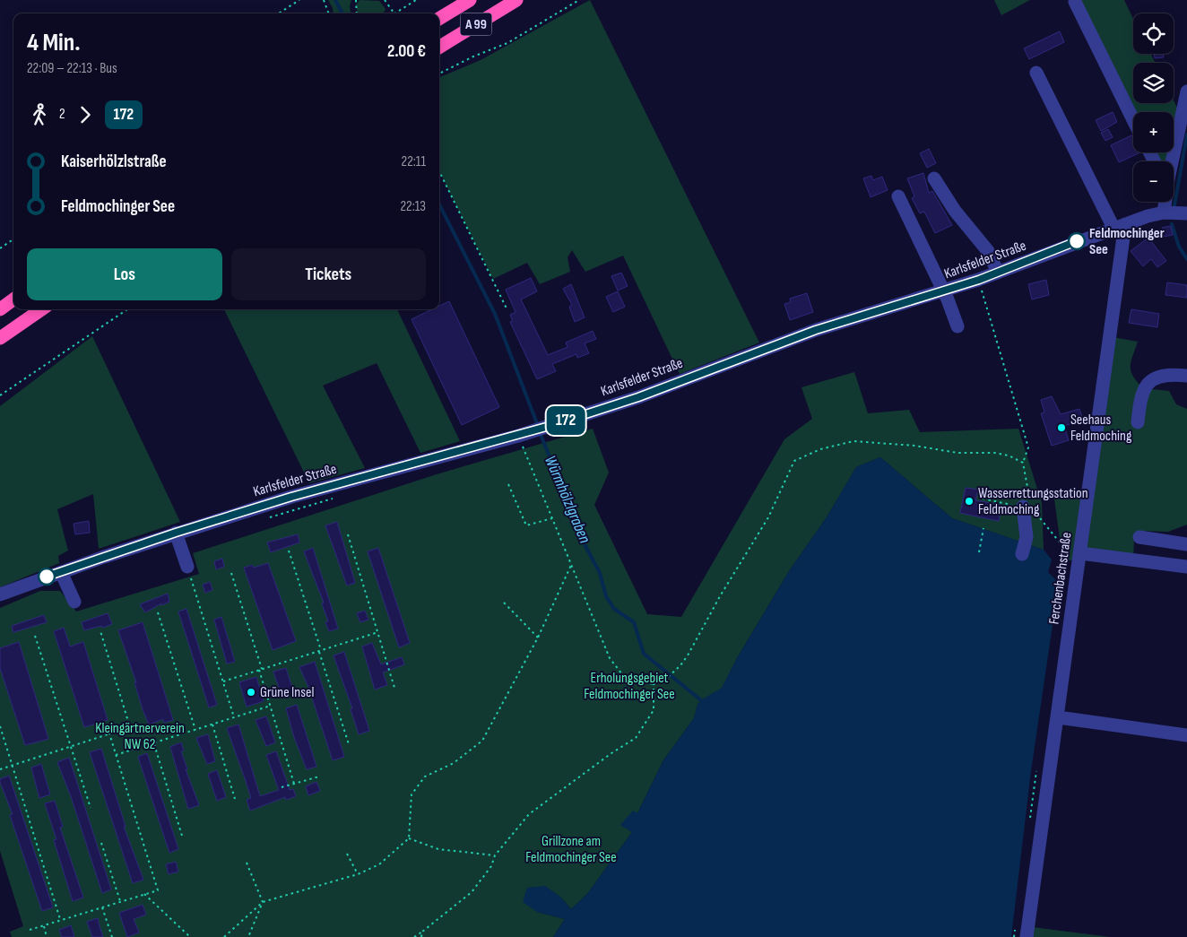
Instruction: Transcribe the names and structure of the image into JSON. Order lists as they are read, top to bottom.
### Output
{
  "streets": {
    "highway": ["A 99"],
    "street": ["Karlsfelder Straße", "Ferchenbachstraße"]
  },
  "crossings": [
    ["Karlsfelder Straße", "Ferchenbachstraße"]
  ],
  "water": ["Würmhölzlgraben"],
  "parks": ["Erholungsgebiet Feldmochinger See", "Kleingärtnerverein NW 62", "Grillzone am Feldmochinger See"],
  "places": [
    "Feldmochinger See",
    "Seehaus Feldmoching",
    "Wasserrettungsstation Feldmoching",
    "Grüne Insel"
  ],
  "lines": ["bus line 172"],
  "page": {
    "on_map": "172",
    "map_buttons": ["+", "−"],
    "heading": ["4 Min.", "22:09 – 22:13 · Bus", "2.00 €"],
    "legs": ["2", "172"],
    "list": [
      {
        "name": "Kaiserhölzlstraße",
        "value": "22:11"
      },
      {
        "name": "Feldmochinger See",
        "value": "22:13"
      }
    ],
    "buttons": ["Los", "Tickets"]
  }
}
